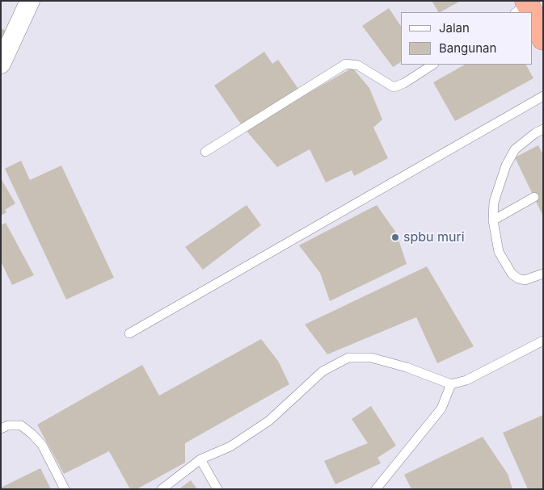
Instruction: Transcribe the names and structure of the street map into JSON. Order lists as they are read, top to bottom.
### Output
{
  "places": ["spbu muri"],
  "legend": ["Jalan", "Bangunan"]
}
